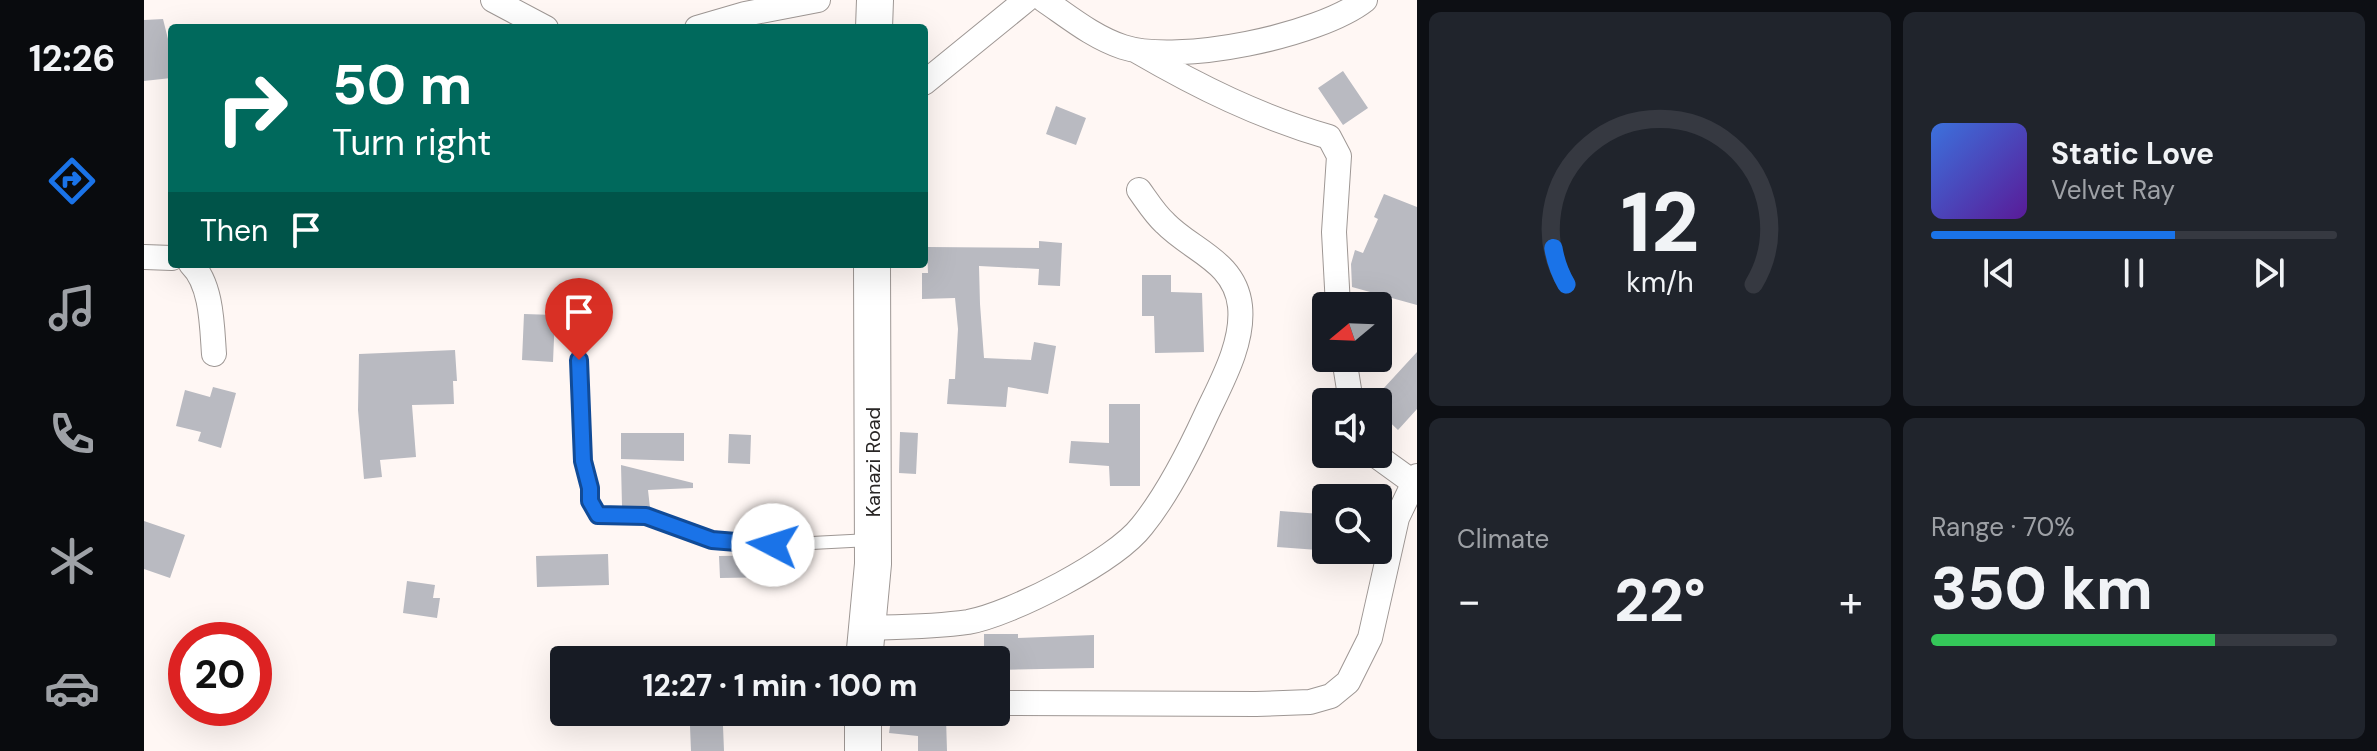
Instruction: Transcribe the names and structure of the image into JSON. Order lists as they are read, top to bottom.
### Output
{
  "streets": {
    "main road": ["Kanazi Road"]
  },
  "north": "left",
  "page": {
    "tabs": "12:26",
    "turn": ["50 m", "Turn right"],
    "song": ["Static Love", "Velvet Ray"],
    "then": "Then",
    "tile": [
      "Climate",
      ["Range · 70%", "350 km"]
    ],
    "heat": ["−", "22°", "+"],
    "limit": "20",
    "trip": "12:27 · 1 min · 100 m",
    "gauge": ["12", "km/h"]
  }
}
